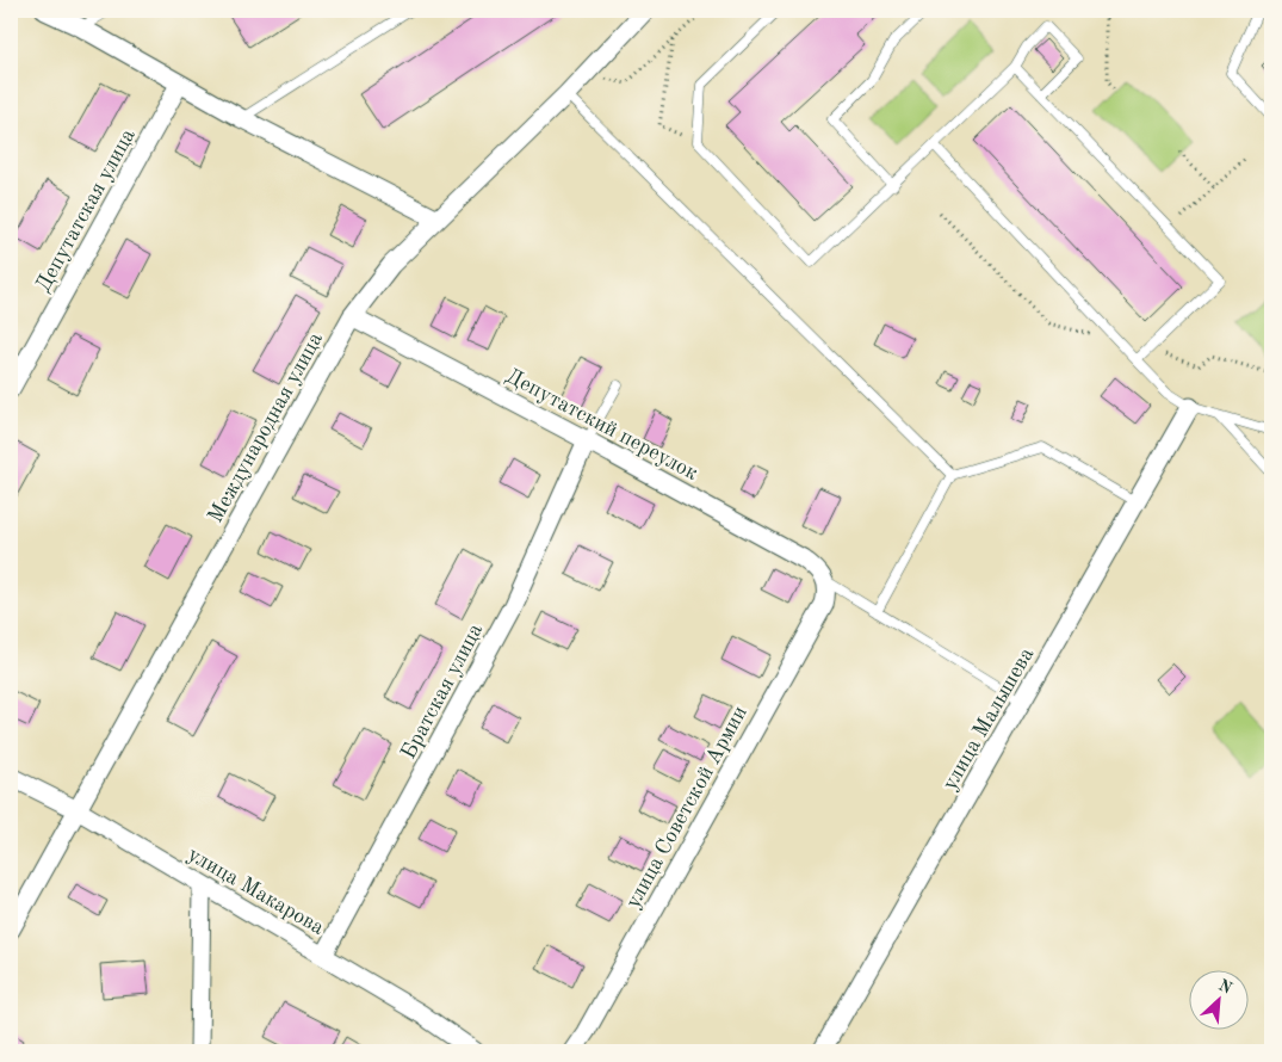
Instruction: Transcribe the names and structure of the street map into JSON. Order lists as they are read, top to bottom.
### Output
{
  "streets": {
    "street": [
      "Депутатская улица",
      "Депутатский переулок",
      "Международная улица",
      "Братская улица",
      "улица Малышева",
      "улица Советской Армии",
      "улица Макарова"
    ]
  },
  "crossings": [
    ["Депутатский переулок", "Международная улица"],
    ["Депутатский переулок", "Братская улица"],
    ["Депутатский переулок", "улица Советской Армии"],
    ["Международная улица", "улица Макарова"],
    ["Братская улица", "улица Макарова"]
  ],
  "north": "top right"
}
